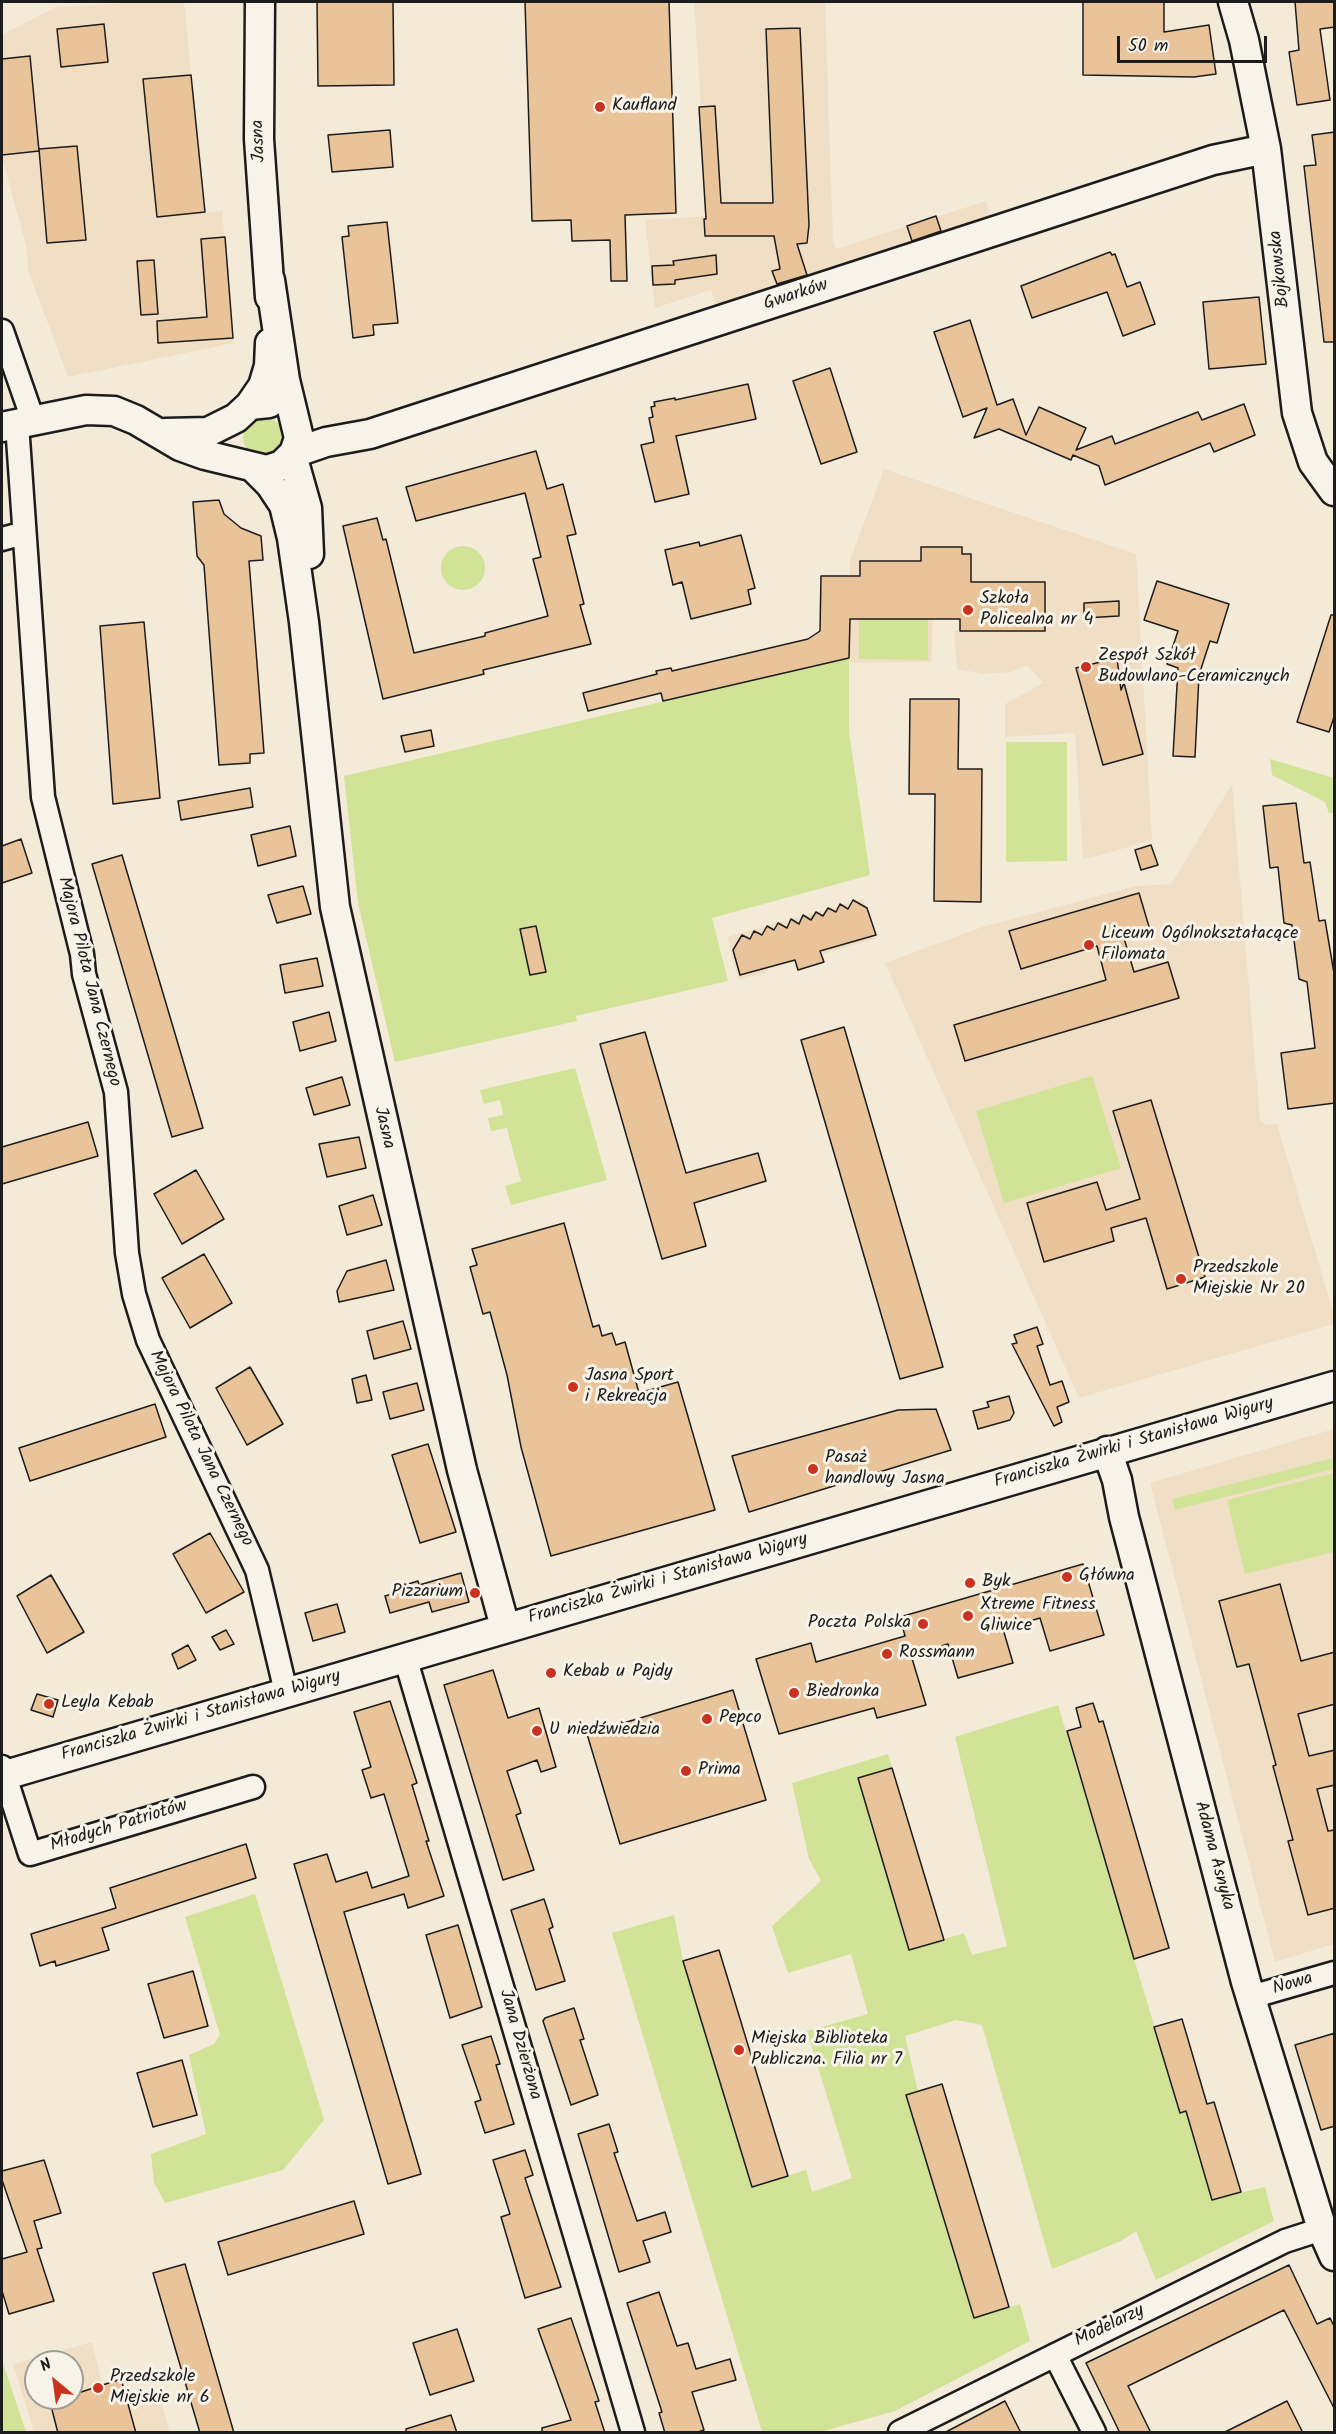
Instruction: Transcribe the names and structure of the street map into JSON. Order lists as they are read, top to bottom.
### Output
{
  "streets": {
    "street": [
      "Jasna",
      "Bojkowska",
      "Gwarków",
      "Majora Pilota Jana Czernego",
      "Franciszka Żwirki i Stanisława Wigury",
      "Młodych Patriotów",
      "Adama Asnyka",
      "Nowa",
      "Jana Dzierżona",
      "Modelarzy"
    ]
  },
  "crossings": [
    ["Jasna", "Gwarków"],
    ["Jasna", "Franciszka Żwirki i Stanisława Wigury"],
    ["Bojkowska", "Gwarków"],
    ["Majora Pilota Jana Czernego", "Franciszka Żwirki i Stanisława Wigury"],
    ["Franciszka Żwirki i Stanisława Wigury", "Młodych Patriotów"],
    ["Franciszka Żwirki i Stanisława Wigury", "Adama Asnyka"],
    ["Franciszka Żwirki i Stanisława Wigury", "Jana Dzierżona"],
    ["Adama Asnyka", "Nowa"],
    ["Adama Asnyka", "Modelarzy"]
  ],
  "places": [
    "Kaufland",
    "Szkoła Policealna nr 4",
    "Zespół Szkół Budowlano-Ceramicznych",
    "Liceum Ogólnokształacące Filomata",
    "Przedszkole Miejskie Nr 20",
    "Jasna Sport i Rekreacja",
    "Pasaż handlowy Jasna",
    "Główna",
    "Byk",
    "Pizzarium",
    "Xtreme Fitness Gliwice",
    "Poczta Polska",
    "Rossmann",
    "Kebab u Pajdy",
    "Biedronka",
    "Leyla Kebab",
    "Pepco",
    "U niedźwiedzia",
    "Prima",
    "Miejska Biblioteka Publiczna. Filia nr 7",
    "Przedszkole Miejskie nr 6"
  ],
  "scale_bar": "50 m",
  "north": "top left"
}
